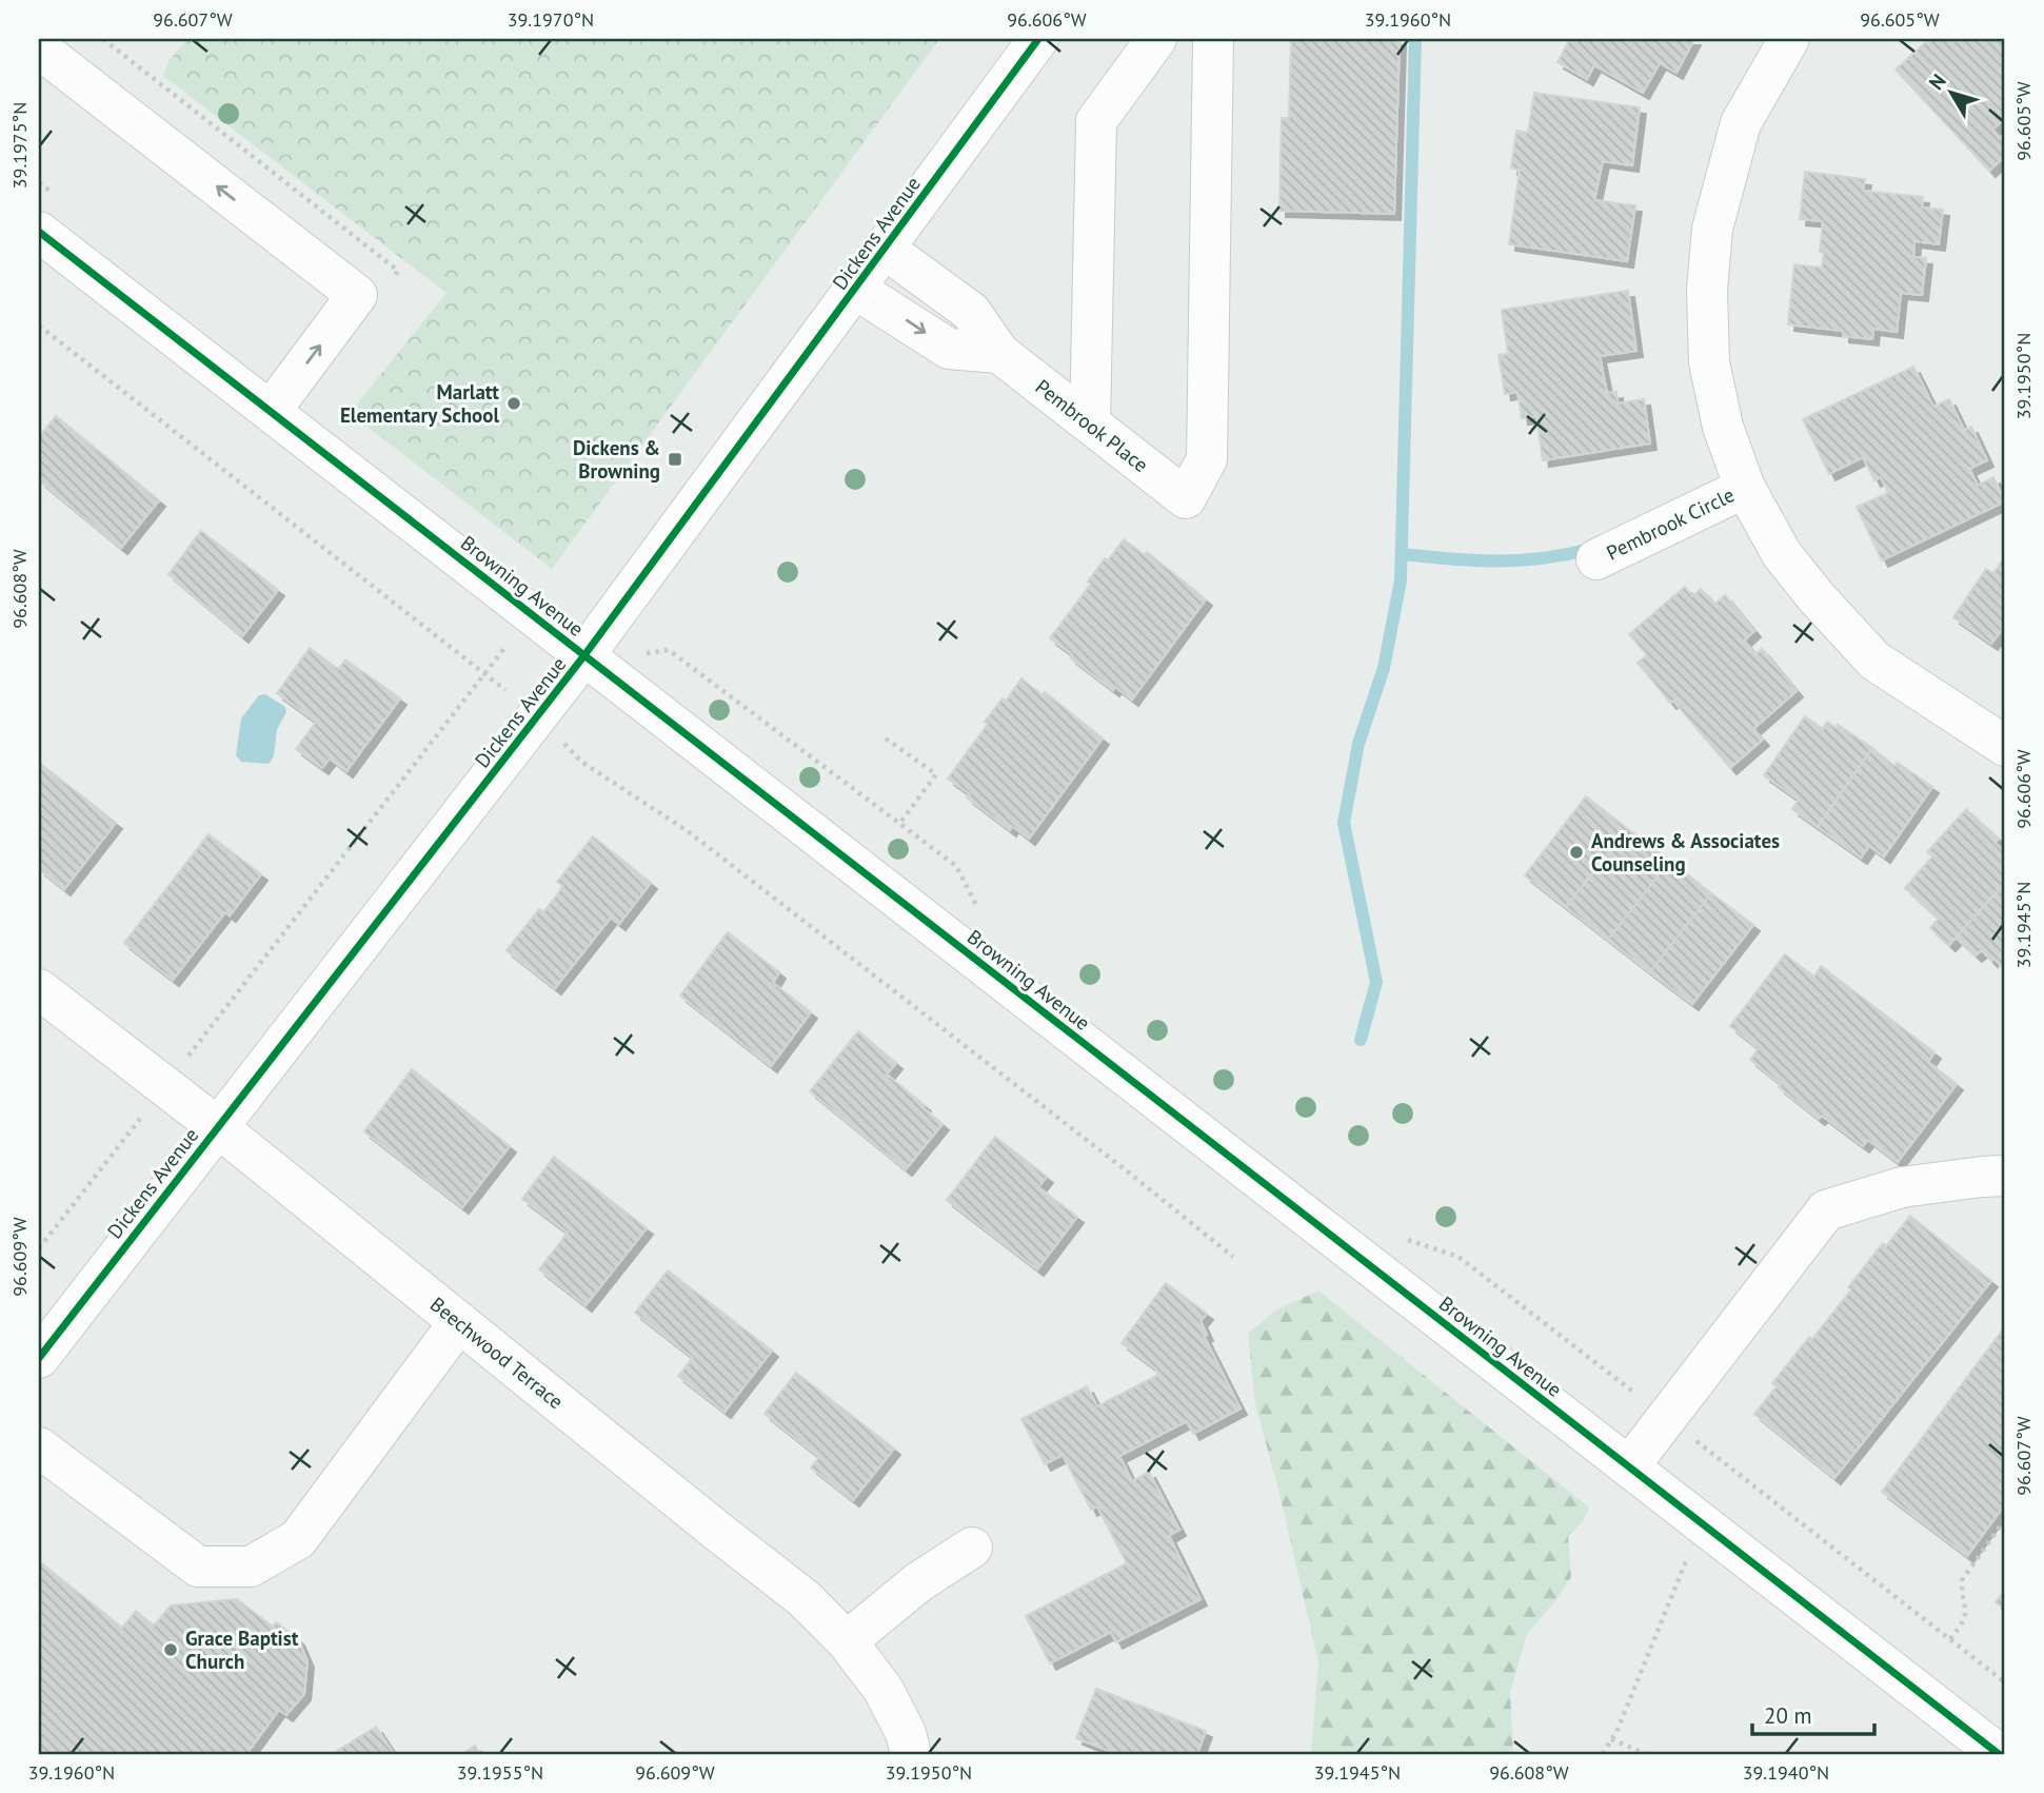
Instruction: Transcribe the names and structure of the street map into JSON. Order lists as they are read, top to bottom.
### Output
{
  "streets": {
    "street": [
      "Dickens Avenue",
      "Pembrook Place",
      "Pembrook Circle",
      "Browning Avenue",
      "Beechwood Terrace"
    ]
  },
  "crossings": [
    ["Dickens Avenue", "Pembrook Place"],
    ["Dickens Avenue", "Browning Avenue"],
    ["Dickens Avenue", "Beechwood Terrace"]
  ],
  "places": {
    "other": ["Marlatt Elementary School", "Andrews & Associates Counseling", "Grace Baptist Church"],
    "transit": ["Dickens & Browning"]
  },
  "scale_bar": "20 m",
  "north": "top left",
  "coordinates": [
    "96.607°W",
    "39.1970°N",
    "96.606°W",
    "39.1960°N",
    "96.605°W",
    "39.1975°N",
    "39.1950°N",
    "96.608°W",
    "39.1945°N",
    "96.609°W",
    "39.1955°N",
    "39.1940°N"
  ]
}
